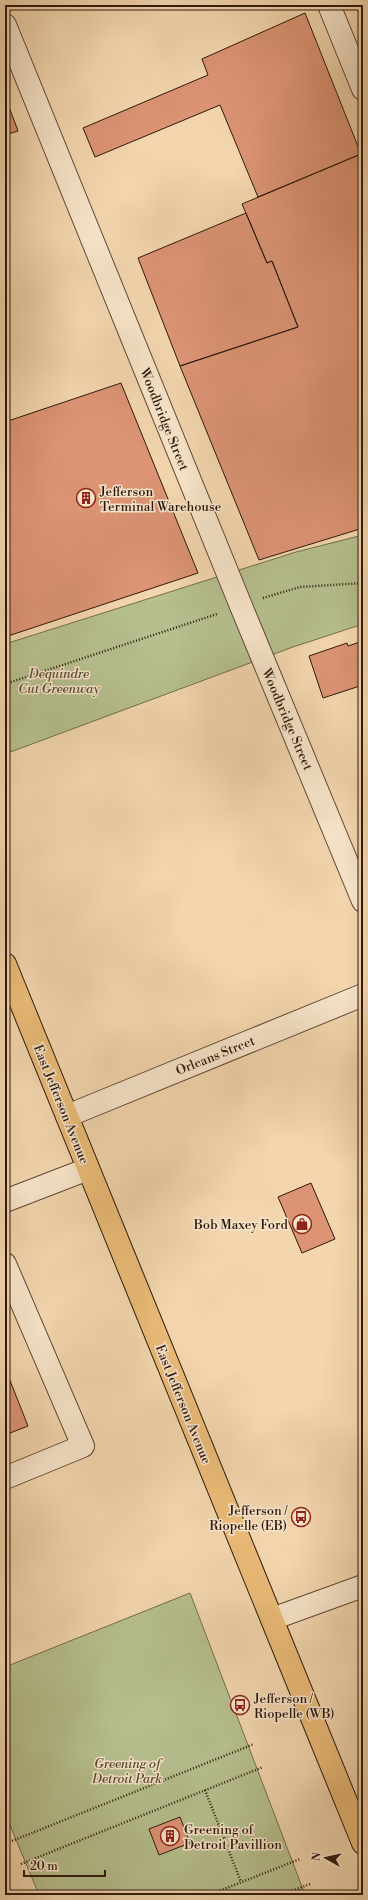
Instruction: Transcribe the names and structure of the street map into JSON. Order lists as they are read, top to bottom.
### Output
{
  "streets": {
    "main road": ["East Jefferson Avenue"],
    "street": ["Woodbridge Street", "Orleans Street"]
  },
  "crossings": [
    ["Orleans Street", "East Jefferson Avenue"]
  ],
  "parks": ["Dequindre Cut Greenway", "Greening of Detroit Park"],
  "places": {
    "building": ["Jefferson Terminal Warehouse", "Greening of Detroit Pavillion"],
    "shop": ["Bob Maxey Ford"],
    "bus stop": ["Jefferson / Riopelle (EB)", "Jefferson / Riopelle (WB)"]
  },
  "scale_bar": "20 m",
  "north": "left"
}
